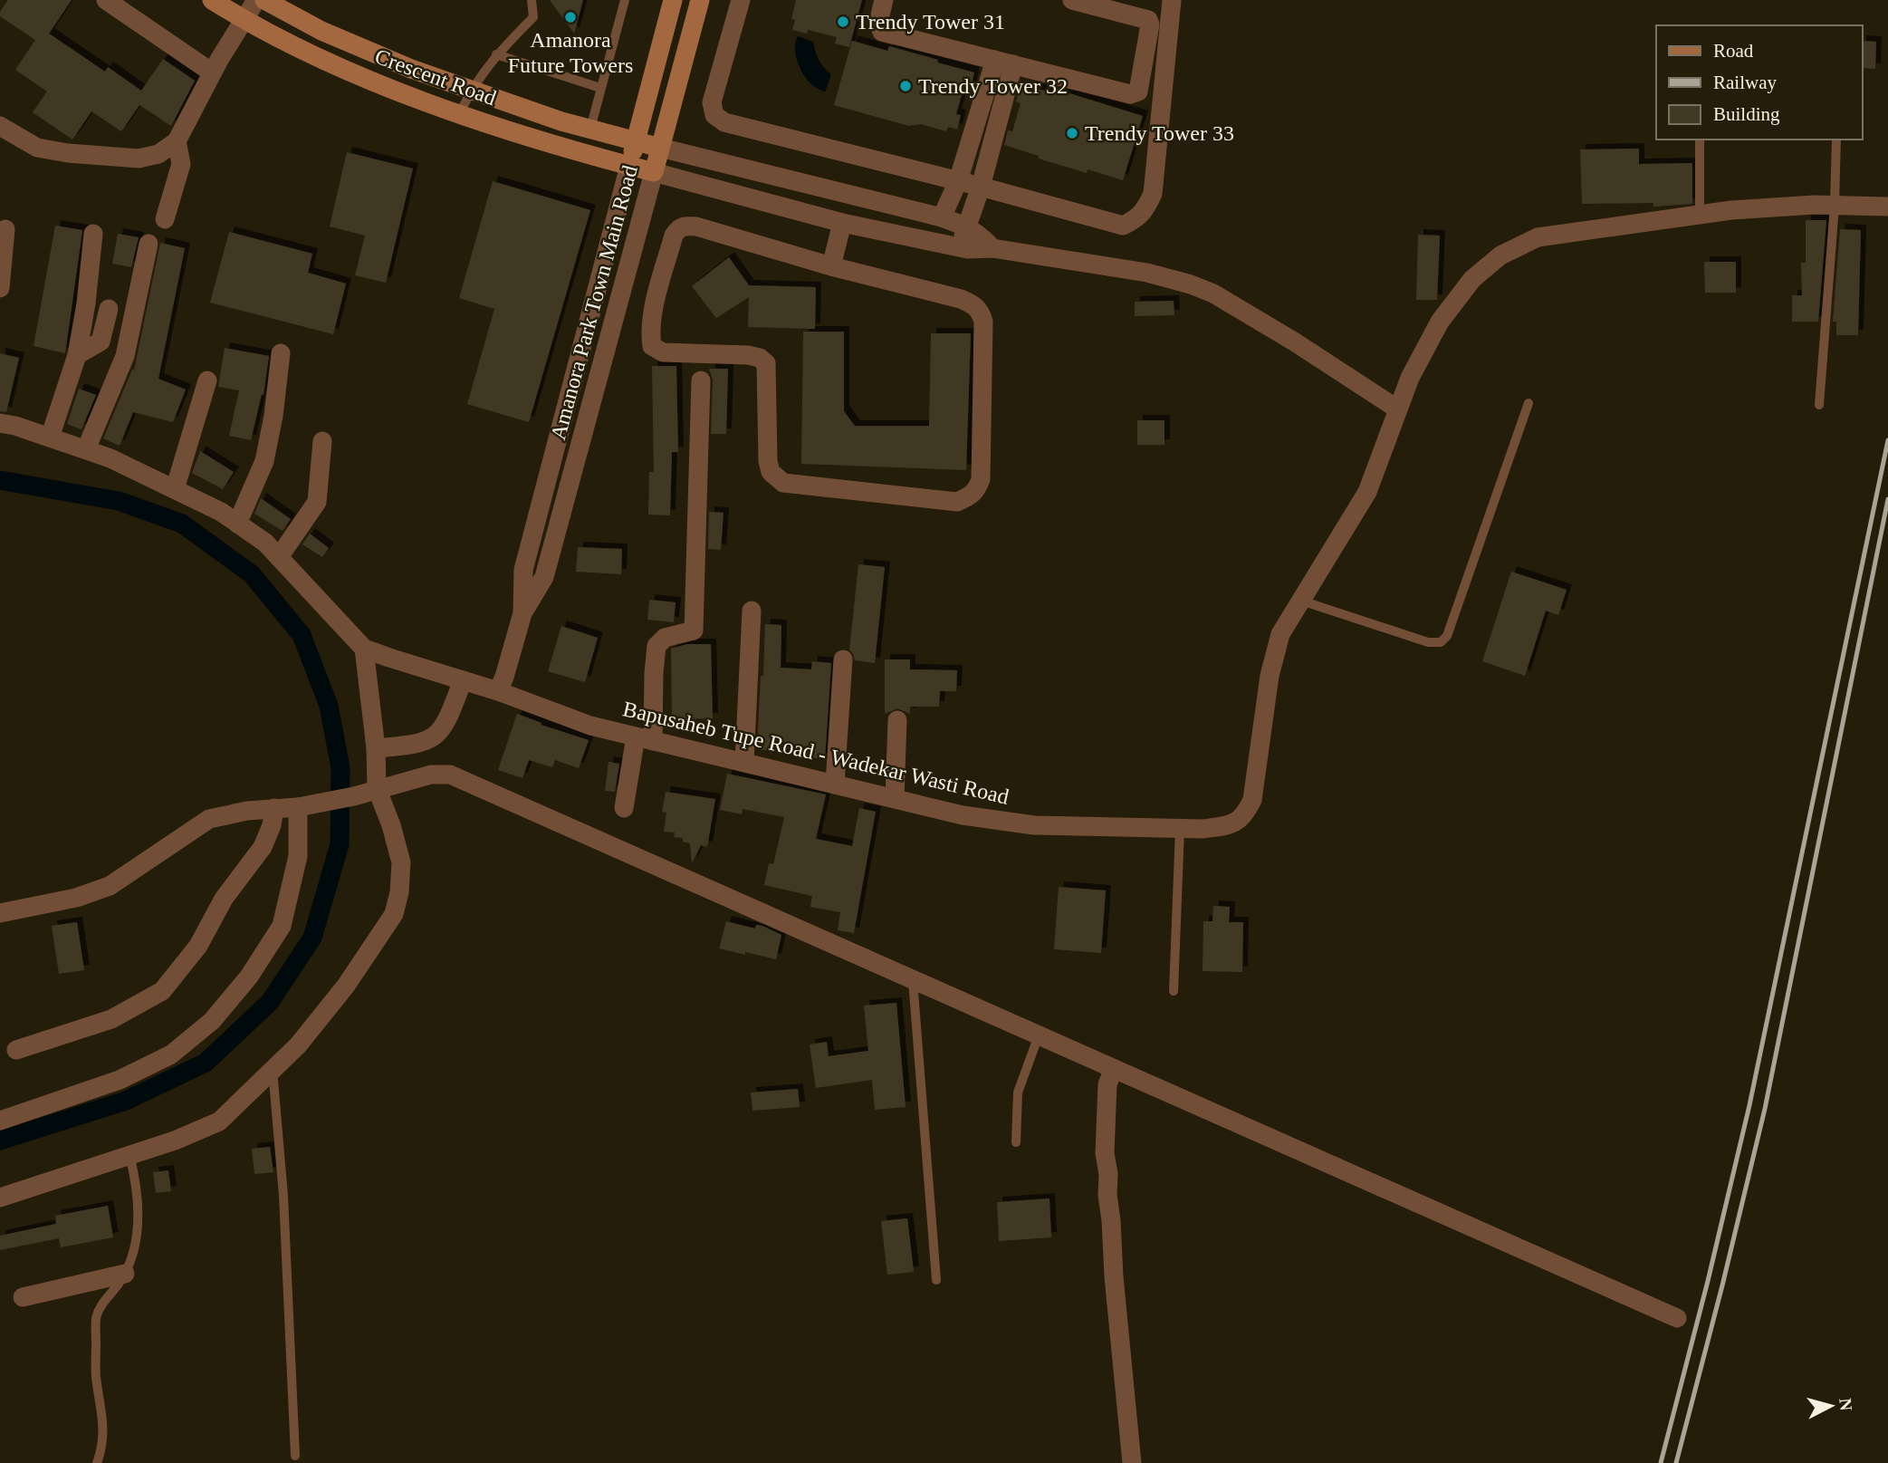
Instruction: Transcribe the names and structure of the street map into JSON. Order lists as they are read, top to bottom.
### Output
{
  "streets": {
    "main road": ["Crescent Road", "Amanora Park Town Main Road"],
    "street": ["Bapusaheb Tupe Road - Wadekar Wasti Road"]
  },
  "crossings": [
    ["Crescent Road", "Amanora Park Town Main Road"],
    ["Amanora Park Town Main Road", "Bapusaheb Tupe Road - Wadekar Wasti Road"]
  ],
  "places": [
    "Amanora Future Towers",
    "Trendy Tower 31",
    "Trendy Tower 32",
    "Trendy Tower 33"
  ],
  "legend": ["Road", "Railway", "Building"],
  "north": "right"
}
